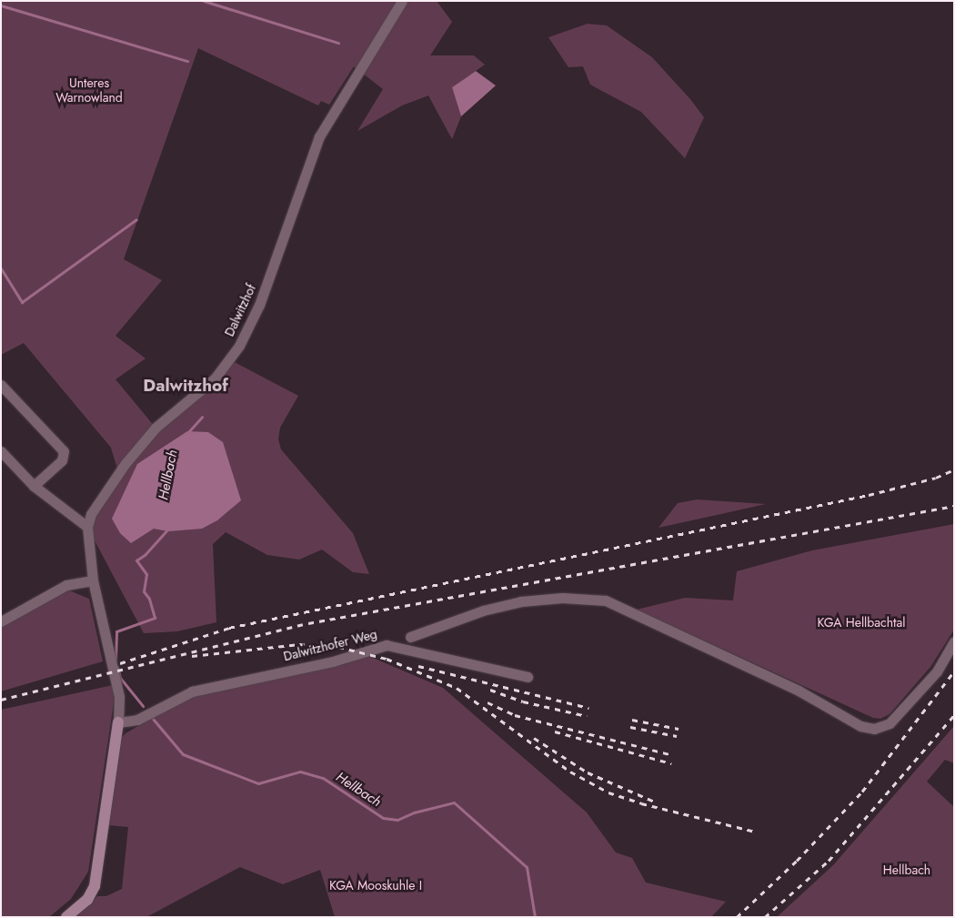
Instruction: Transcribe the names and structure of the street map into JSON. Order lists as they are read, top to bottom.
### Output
{
  "streets": {
    "street": ["Dalwitzhof", "Dalwitzhofer Weg"]
  },
  "crossings": [
    ["Dalwitzhof", "Dalwitzhofer Weg"]
  ],
  "districts": ["Dalwitzhof"],
  "water": ["Hellbach"],
  "parks": [
    "Unteres Warnowland",
    "KGA Hellbachtal",
    "Hellbach",
    "KGA Mooskuhle I"
  ]
}
